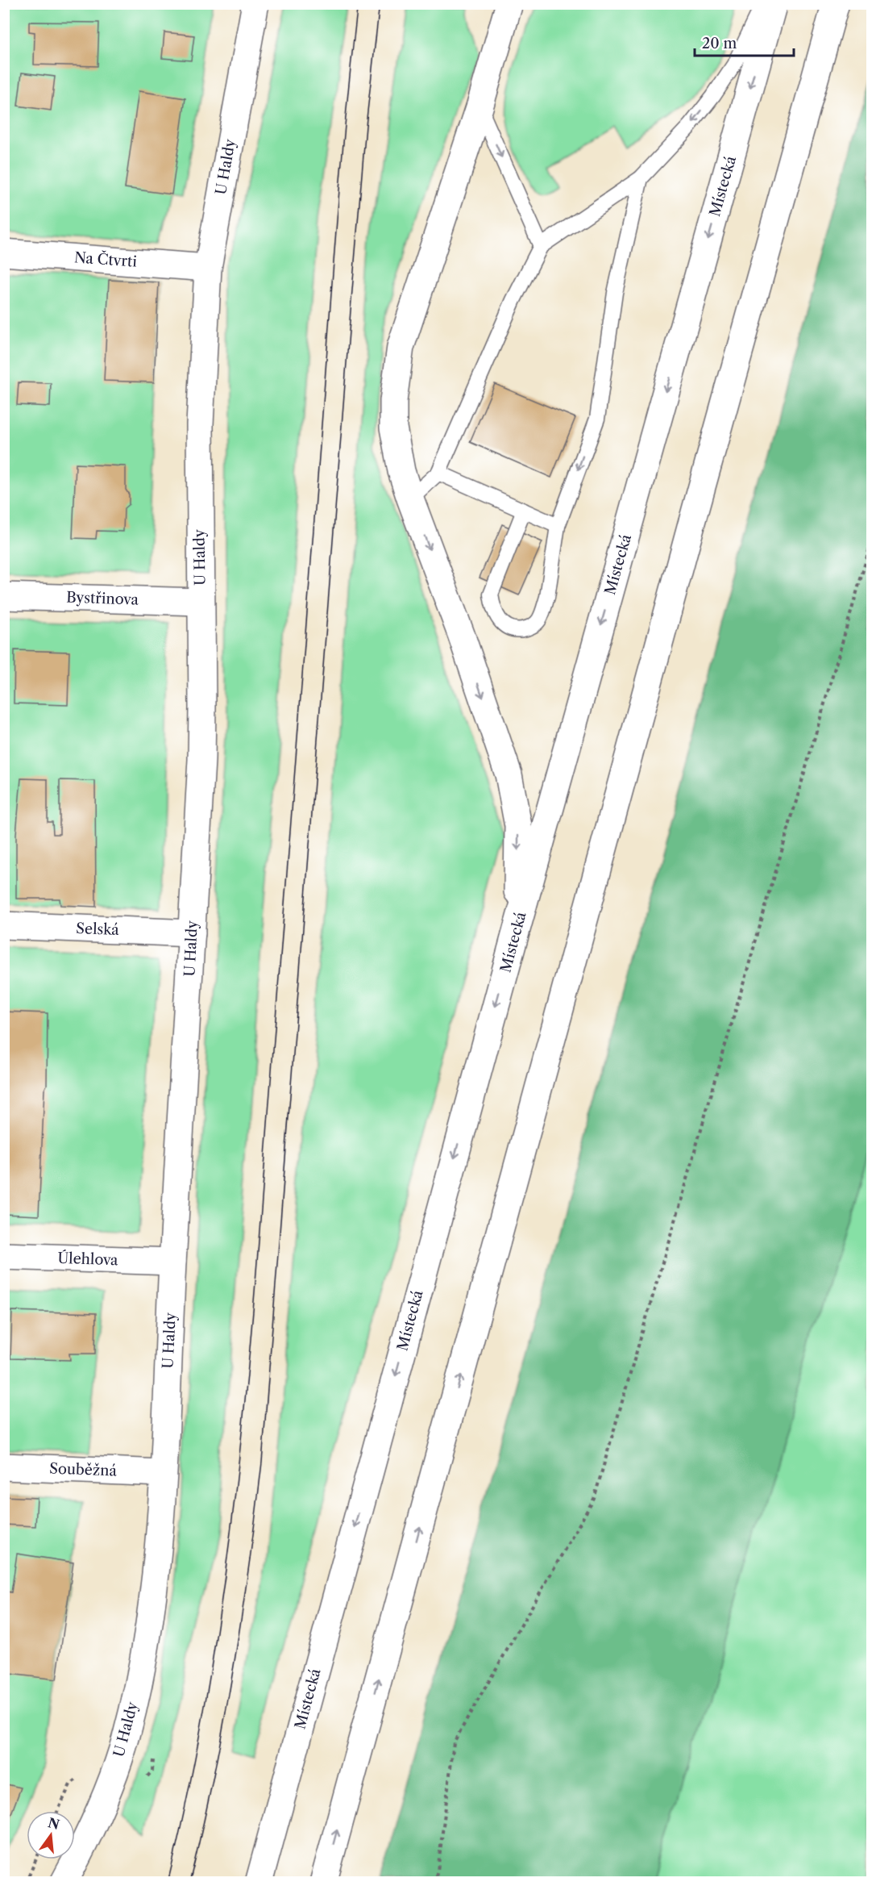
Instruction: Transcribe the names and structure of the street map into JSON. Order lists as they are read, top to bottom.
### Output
{
  "streets": {
    "main road": [
      "U Haldy",
      "Místecká",
      "Na Čtvrti",
      "Bystřinova",
      "Selská",
      "Úlehlova",
      "Souběžná"
    ]
  },
  "crossings": [
    ["U Haldy", "Na Čtvrti"],
    ["U Haldy", "Bystřinova"],
    ["U Haldy", "Selská"],
    ["U Haldy", "Úlehlova"],
    ["U Haldy", "Souběžná"]
  ],
  "scale_bar": "20 m",
  "north": "top"
}
